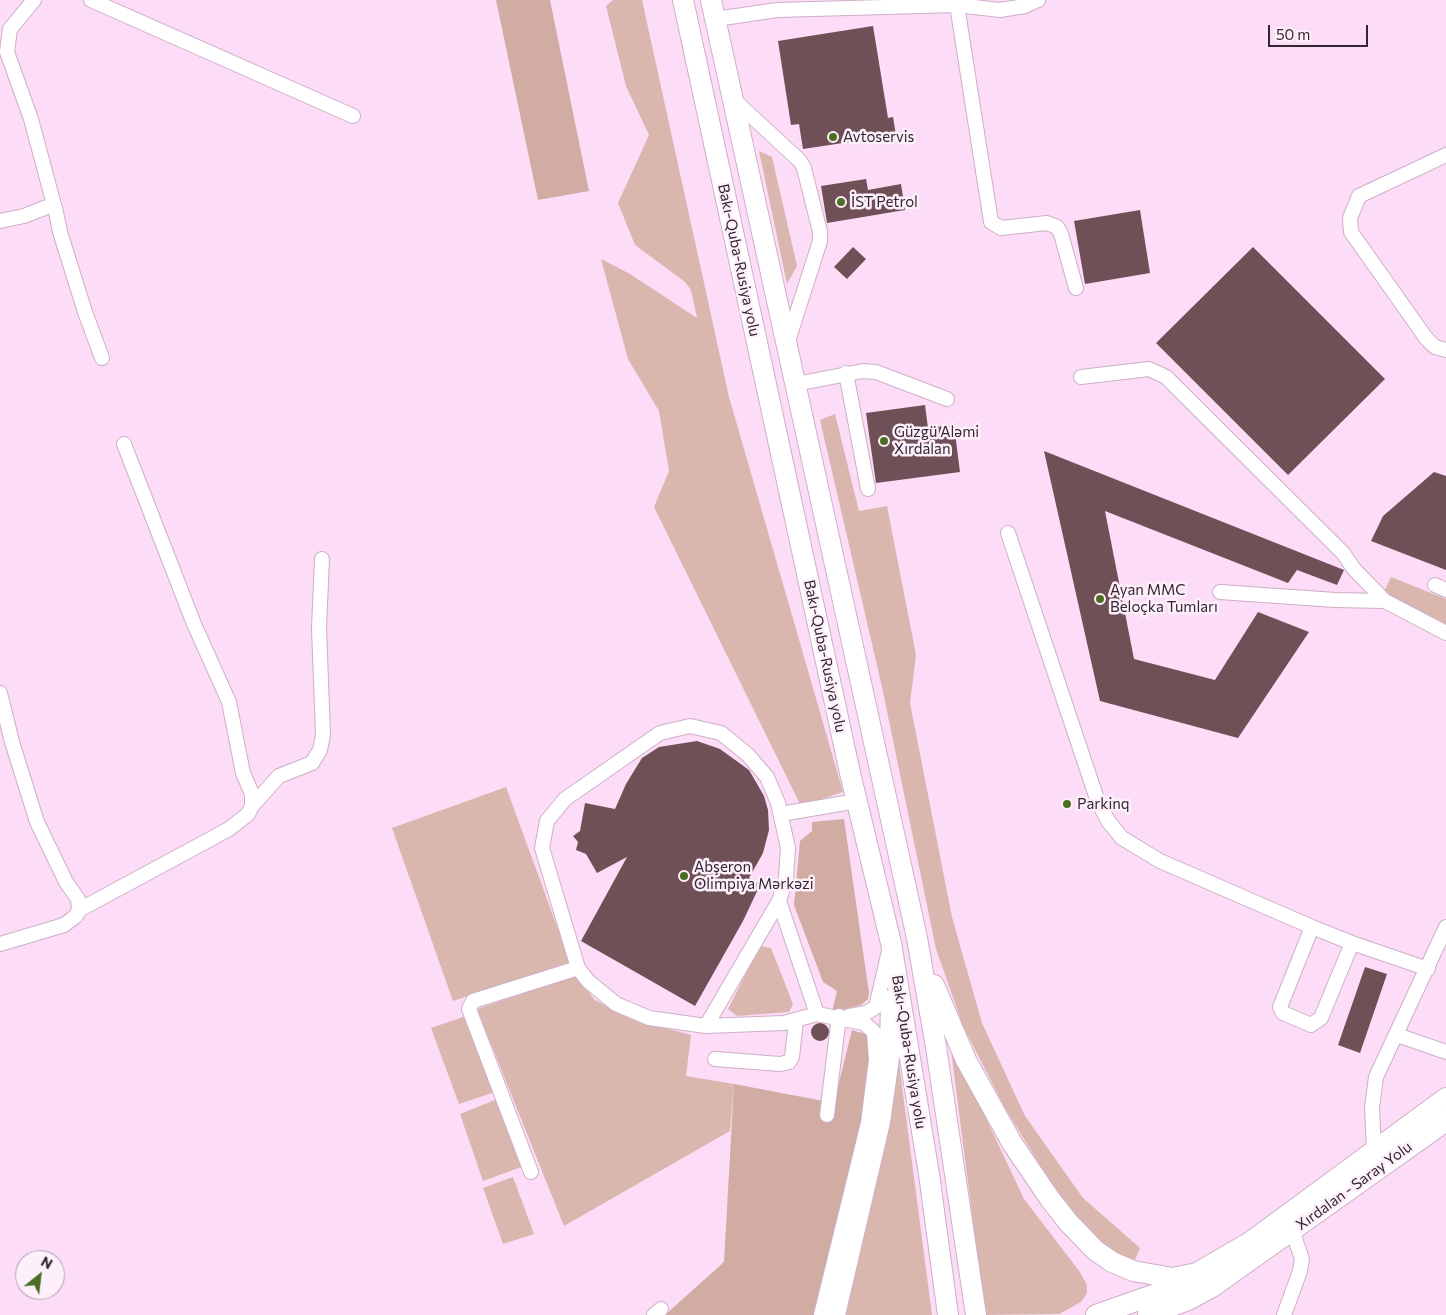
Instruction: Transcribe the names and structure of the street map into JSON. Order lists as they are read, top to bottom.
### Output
{
  "streets": {
    "highway": ["Bakı-Quba-Rusiya yolu", "Xırdalan - Saray Yolu"]
  },
  "places": [
    "Avtoservis",
    "İST Petrol",
    "Güzgü Aləmi Xırdalan",
    "Ayan MMC Beloçka Tumları",
    "Parkinq",
    "Abşeron Olimpiya Mərkəzi"
  ],
  "scale_bar": "50 m",
  "north": "top right"
}
